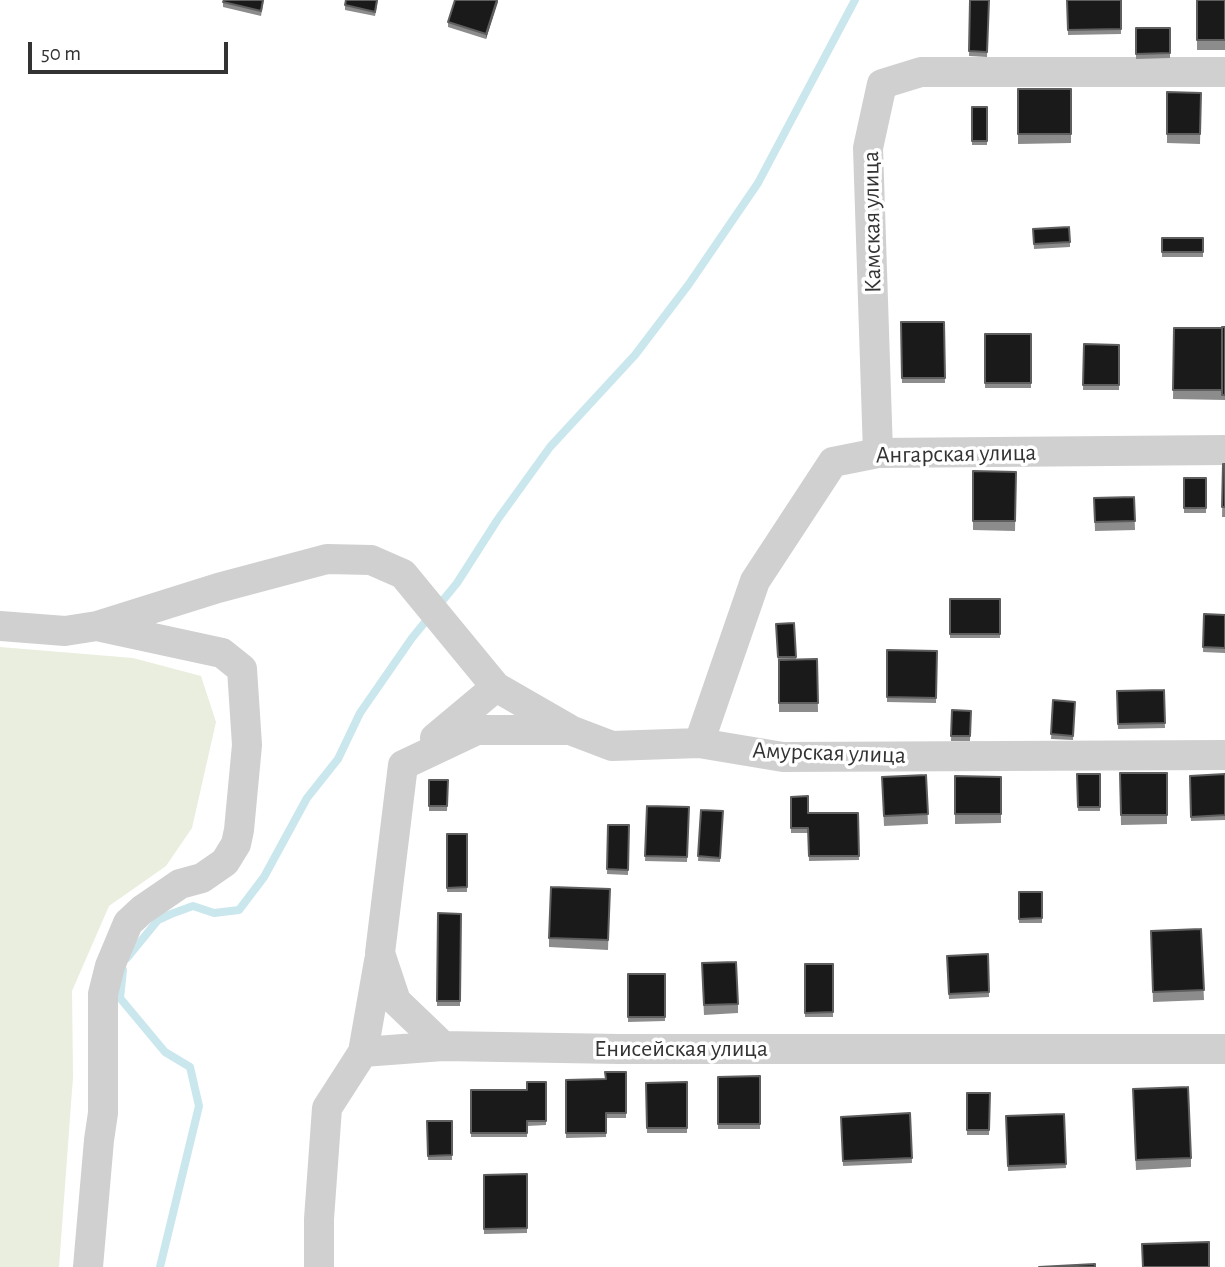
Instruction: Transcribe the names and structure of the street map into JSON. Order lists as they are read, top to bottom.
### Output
{
  "streets": {
    "street": [
      "Камская улица",
      "Ангарская улица",
      "Амурская улица",
      "Енисейская улица"
    ]
  },
  "crossings": [
    ["Камская улица", "Ангарская улица"],
    ["Ангарская улица", "Амурская улица"]
  ],
  "scale_bar": "50 m"
}
